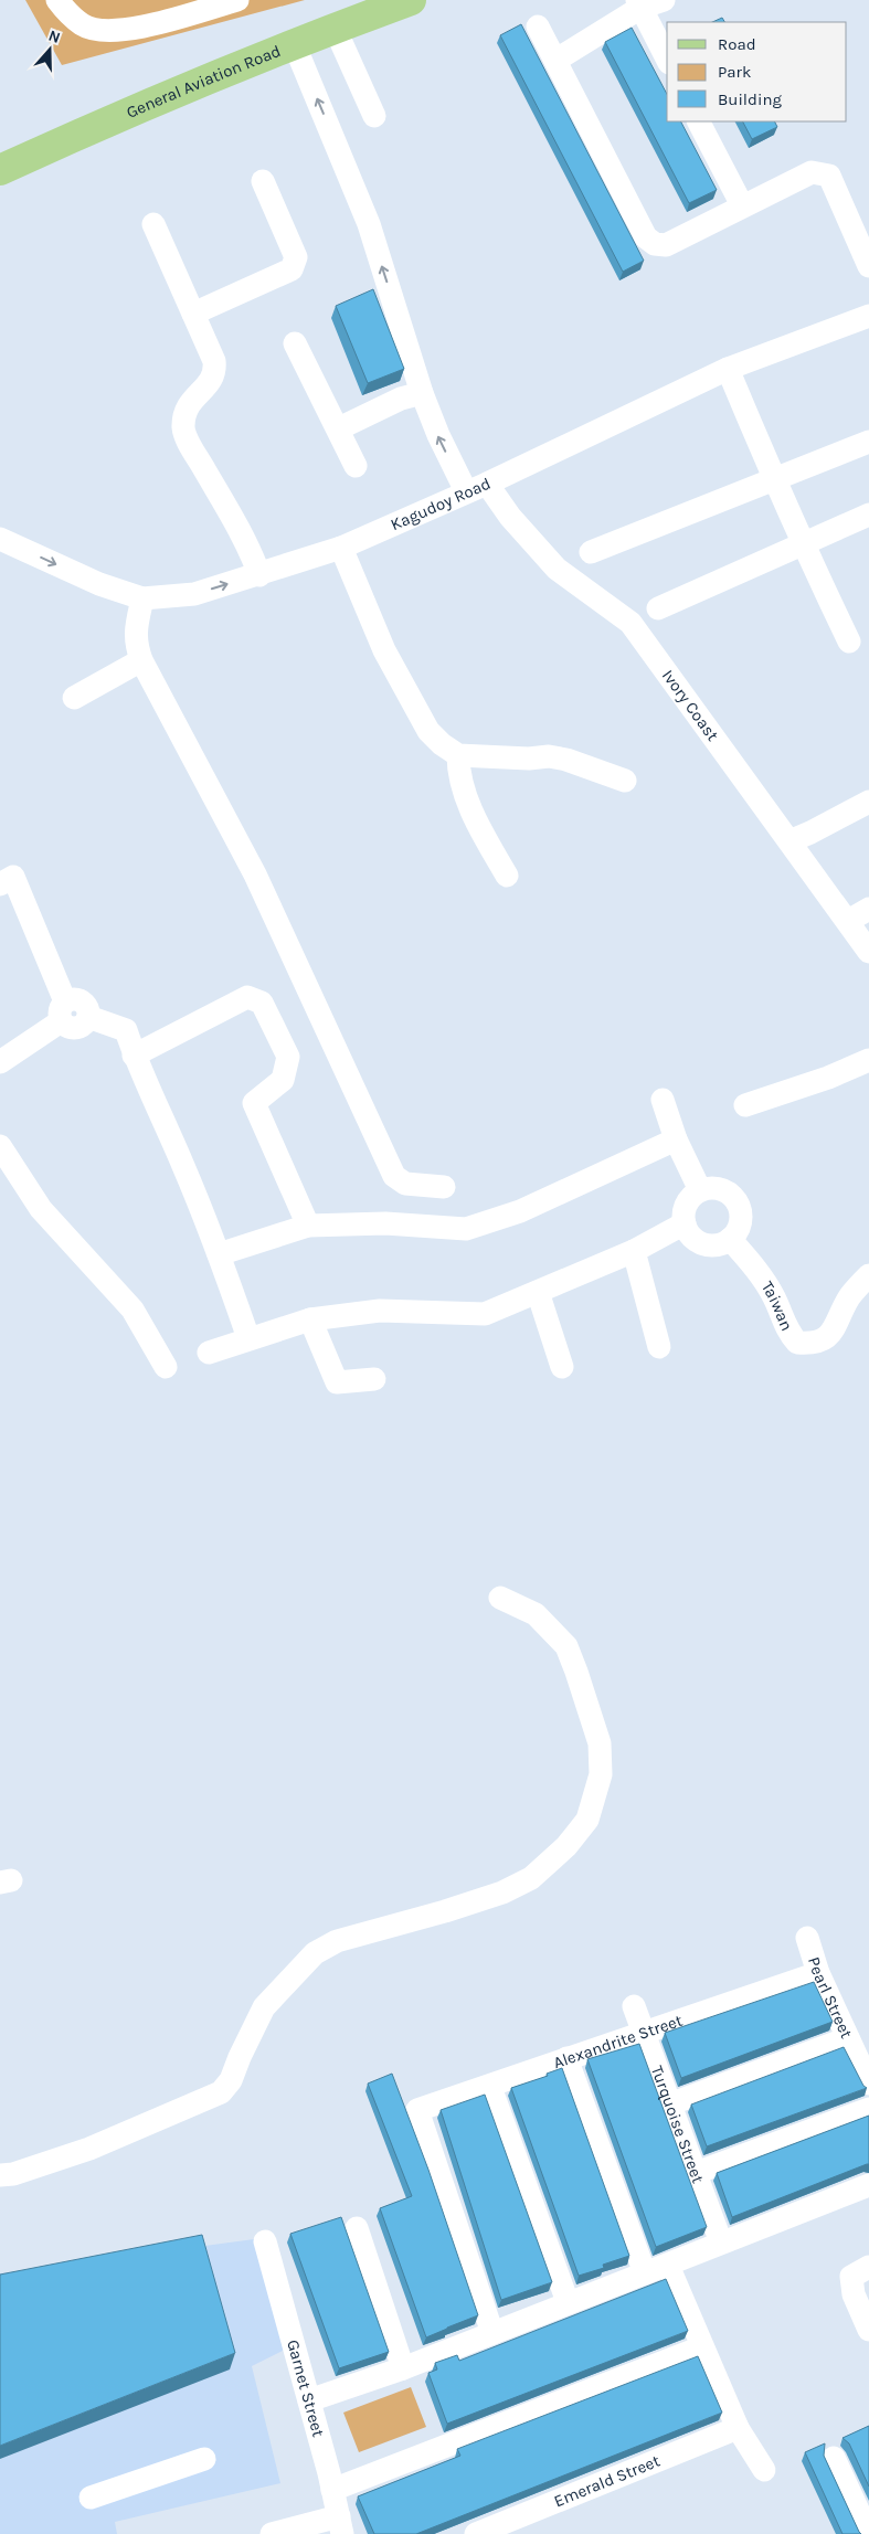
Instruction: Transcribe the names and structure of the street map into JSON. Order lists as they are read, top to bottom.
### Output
{
  "streets": {
    "main road": ["General Aviation Road"],
    "street": [
      "Kagudoy Road",
      "Ivory Coast",
      "Taiwan",
      "Pearl Street",
      "Alexandrite Street",
      "Turquoise Street",
      "Garnet Street",
      "Emerald Street"
    ]
  },
  "crossings": [
    ["Kagudoy Road", "Ivory Coast"],
    ["Pearl Street", "Alexandrite Street"],
    ["Alexandrite Street", "Turquoise Street"]
  ],
  "legend": ["Road", "Park", "Building"],
  "north": "top"
}
